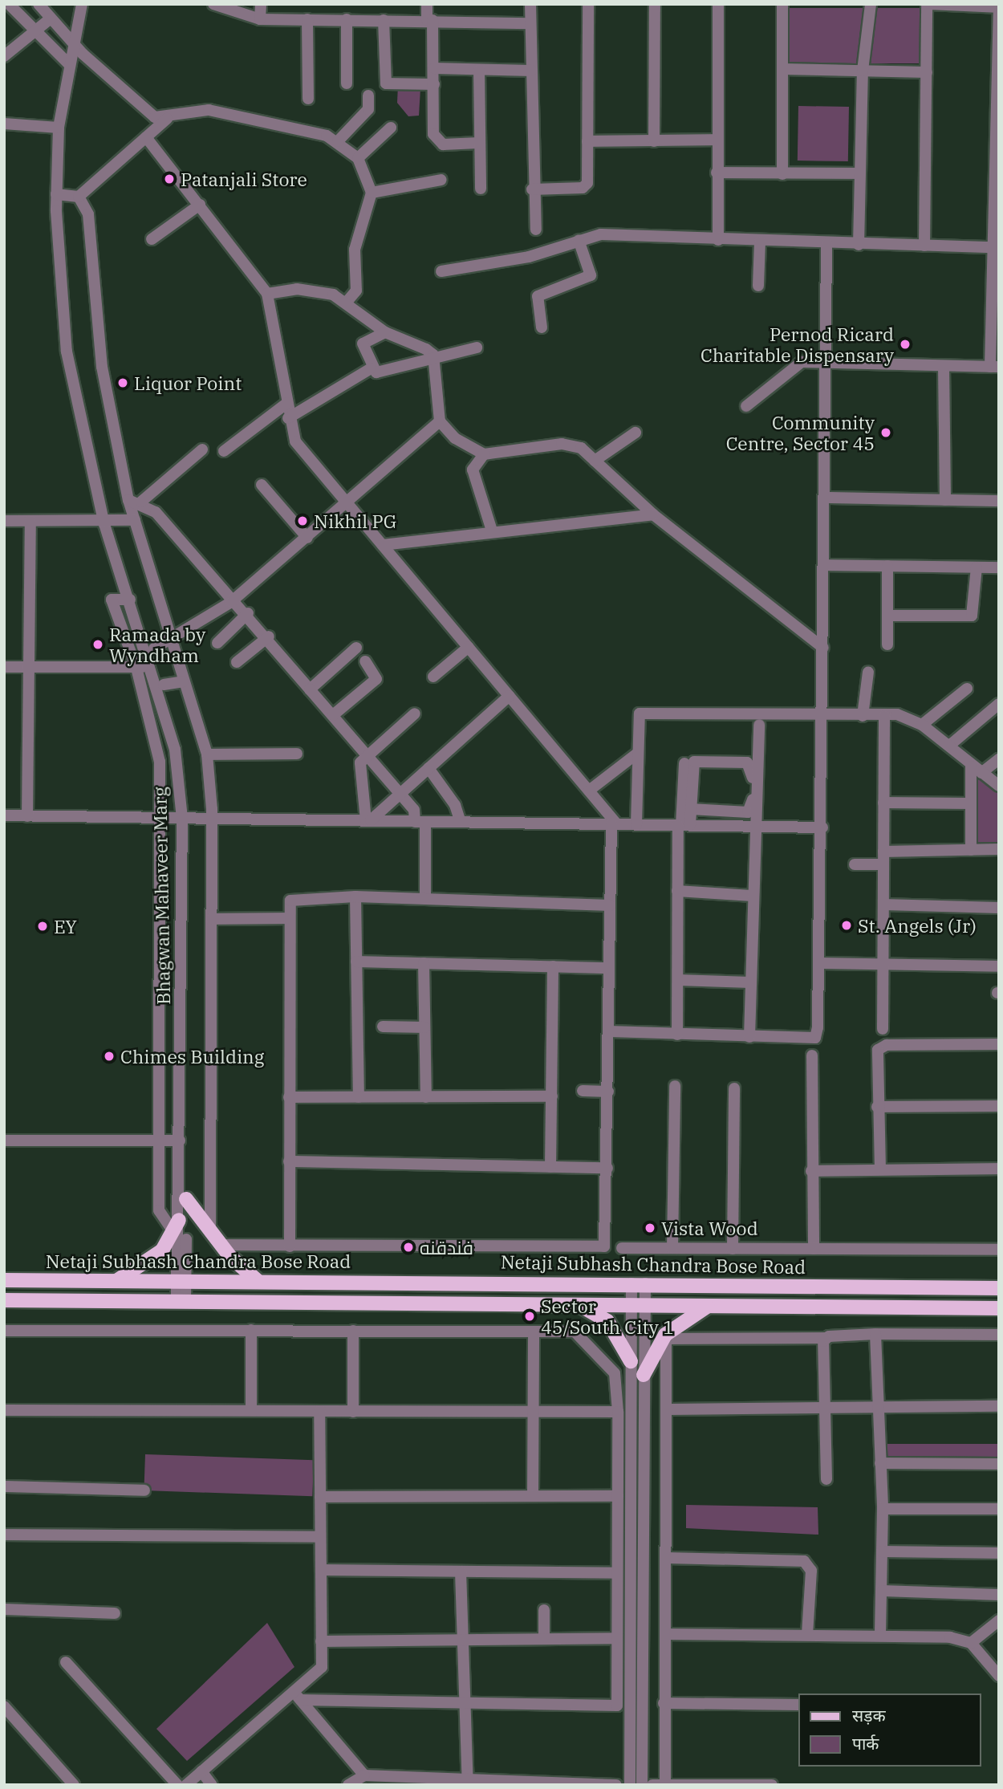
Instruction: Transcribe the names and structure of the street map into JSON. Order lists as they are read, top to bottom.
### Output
{
  "streets": {
    "main road": ["Netaji Subhash Chandra Bose Road"],
    "street": ["Bhagwan Mahaveer Marg"]
  },
  "crossings": [
    ["Bhagwan Mahaveer Marg", "Netaji Subhash Chandra Bose Road"]
  ],
  "places": [
    "Patanjali Store",
    "Pernod Ricard Charitable Dispensary",
    "Liquor Point",
    "Community Centre, Sector 45",
    "Nikhil PG",
    "Ramada by Wyndham",
    "St. Angels (Jr)",
    "EY",
    "Chimes Building",
    "Vista Wood",
    "فندقنه",
    "Sector 45/South City 1"
  ],
  "legend": ["सड़क", "पार्क"]
}
